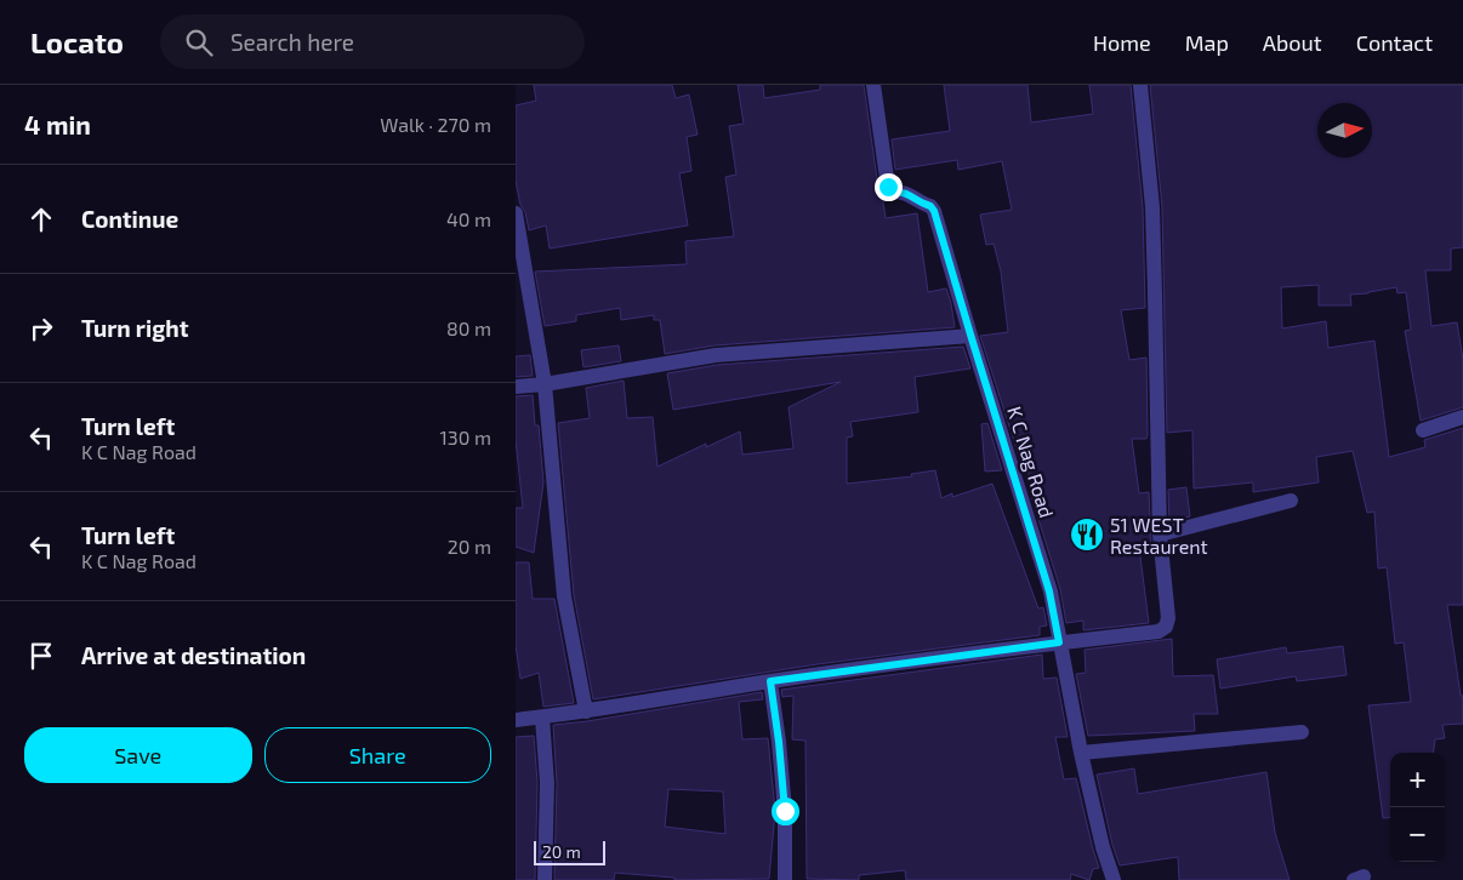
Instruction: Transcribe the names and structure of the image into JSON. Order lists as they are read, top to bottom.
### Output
{
  "streets": {
    "street": ["K C Nag Road"]
  },
  "places": {
    "restaurant": ["51 WEST Restaurent"]
  },
  "scale_bar": "20 m",
  "north": "right",
  "page": {
    "header": "Locato",
    "search": "Search here",
    "nav": [
      "Home",
      "Map",
      "About",
      "Contact"
    ],
    "heading": ["4 min", "Walk · 270 m"],
    "list": [
      ["Continue", "40 m"],
      ["Turn right", "80 m"],
      ["Turn left", "K C Nag Road", "130 m"],
      ["Turn left", "K C Nag Road", "20 m"],
      "Arrive at destination"
    ],
    "buttons": ["Save", "Share"],
    "map_buttons": ["+", "−"],
    "scale": "20 m"
  }
}
